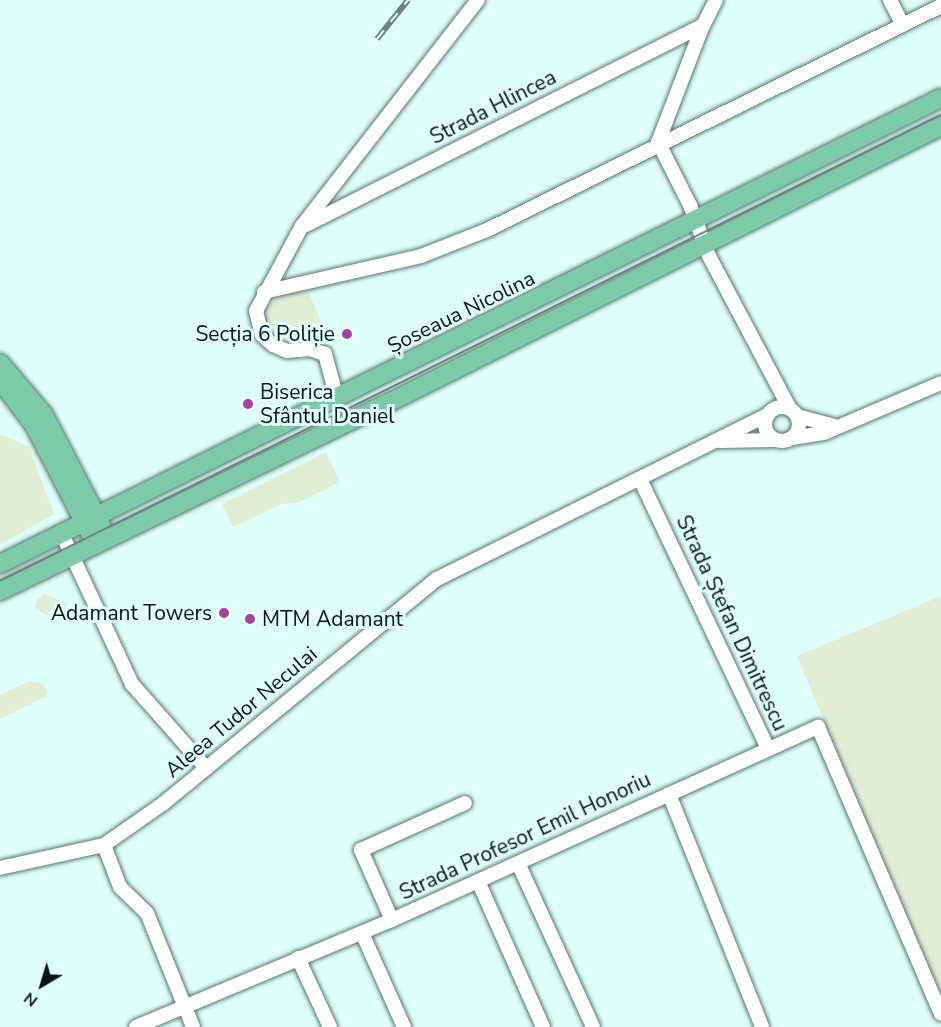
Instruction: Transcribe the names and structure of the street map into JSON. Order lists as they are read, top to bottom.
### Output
{
  "streets": {
    "main road": ["Șoseaua Nicolina"],
    "street": [
      "Strada Hlincea",
      "Strada Ștefan Dimitrescu",
      "Aleea Tudor Neculai",
      "Strada Profesor Emil Honoriu"
    ]
  },
  "crossings": [
    ["Strada Ștefan Dimitrescu", "Aleea Tudor Neculai"],
    ["Strada Ștefan Dimitrescu", "Strada Profesor Emil Honoriu"]
  ],
  "places": [
    "Secția 6 Poliție",
    "Biserica Sfântul Daniel",
    "Adamant Towers",
    "MTM Adamant"
  ],
  "north": "bottom left"
}
